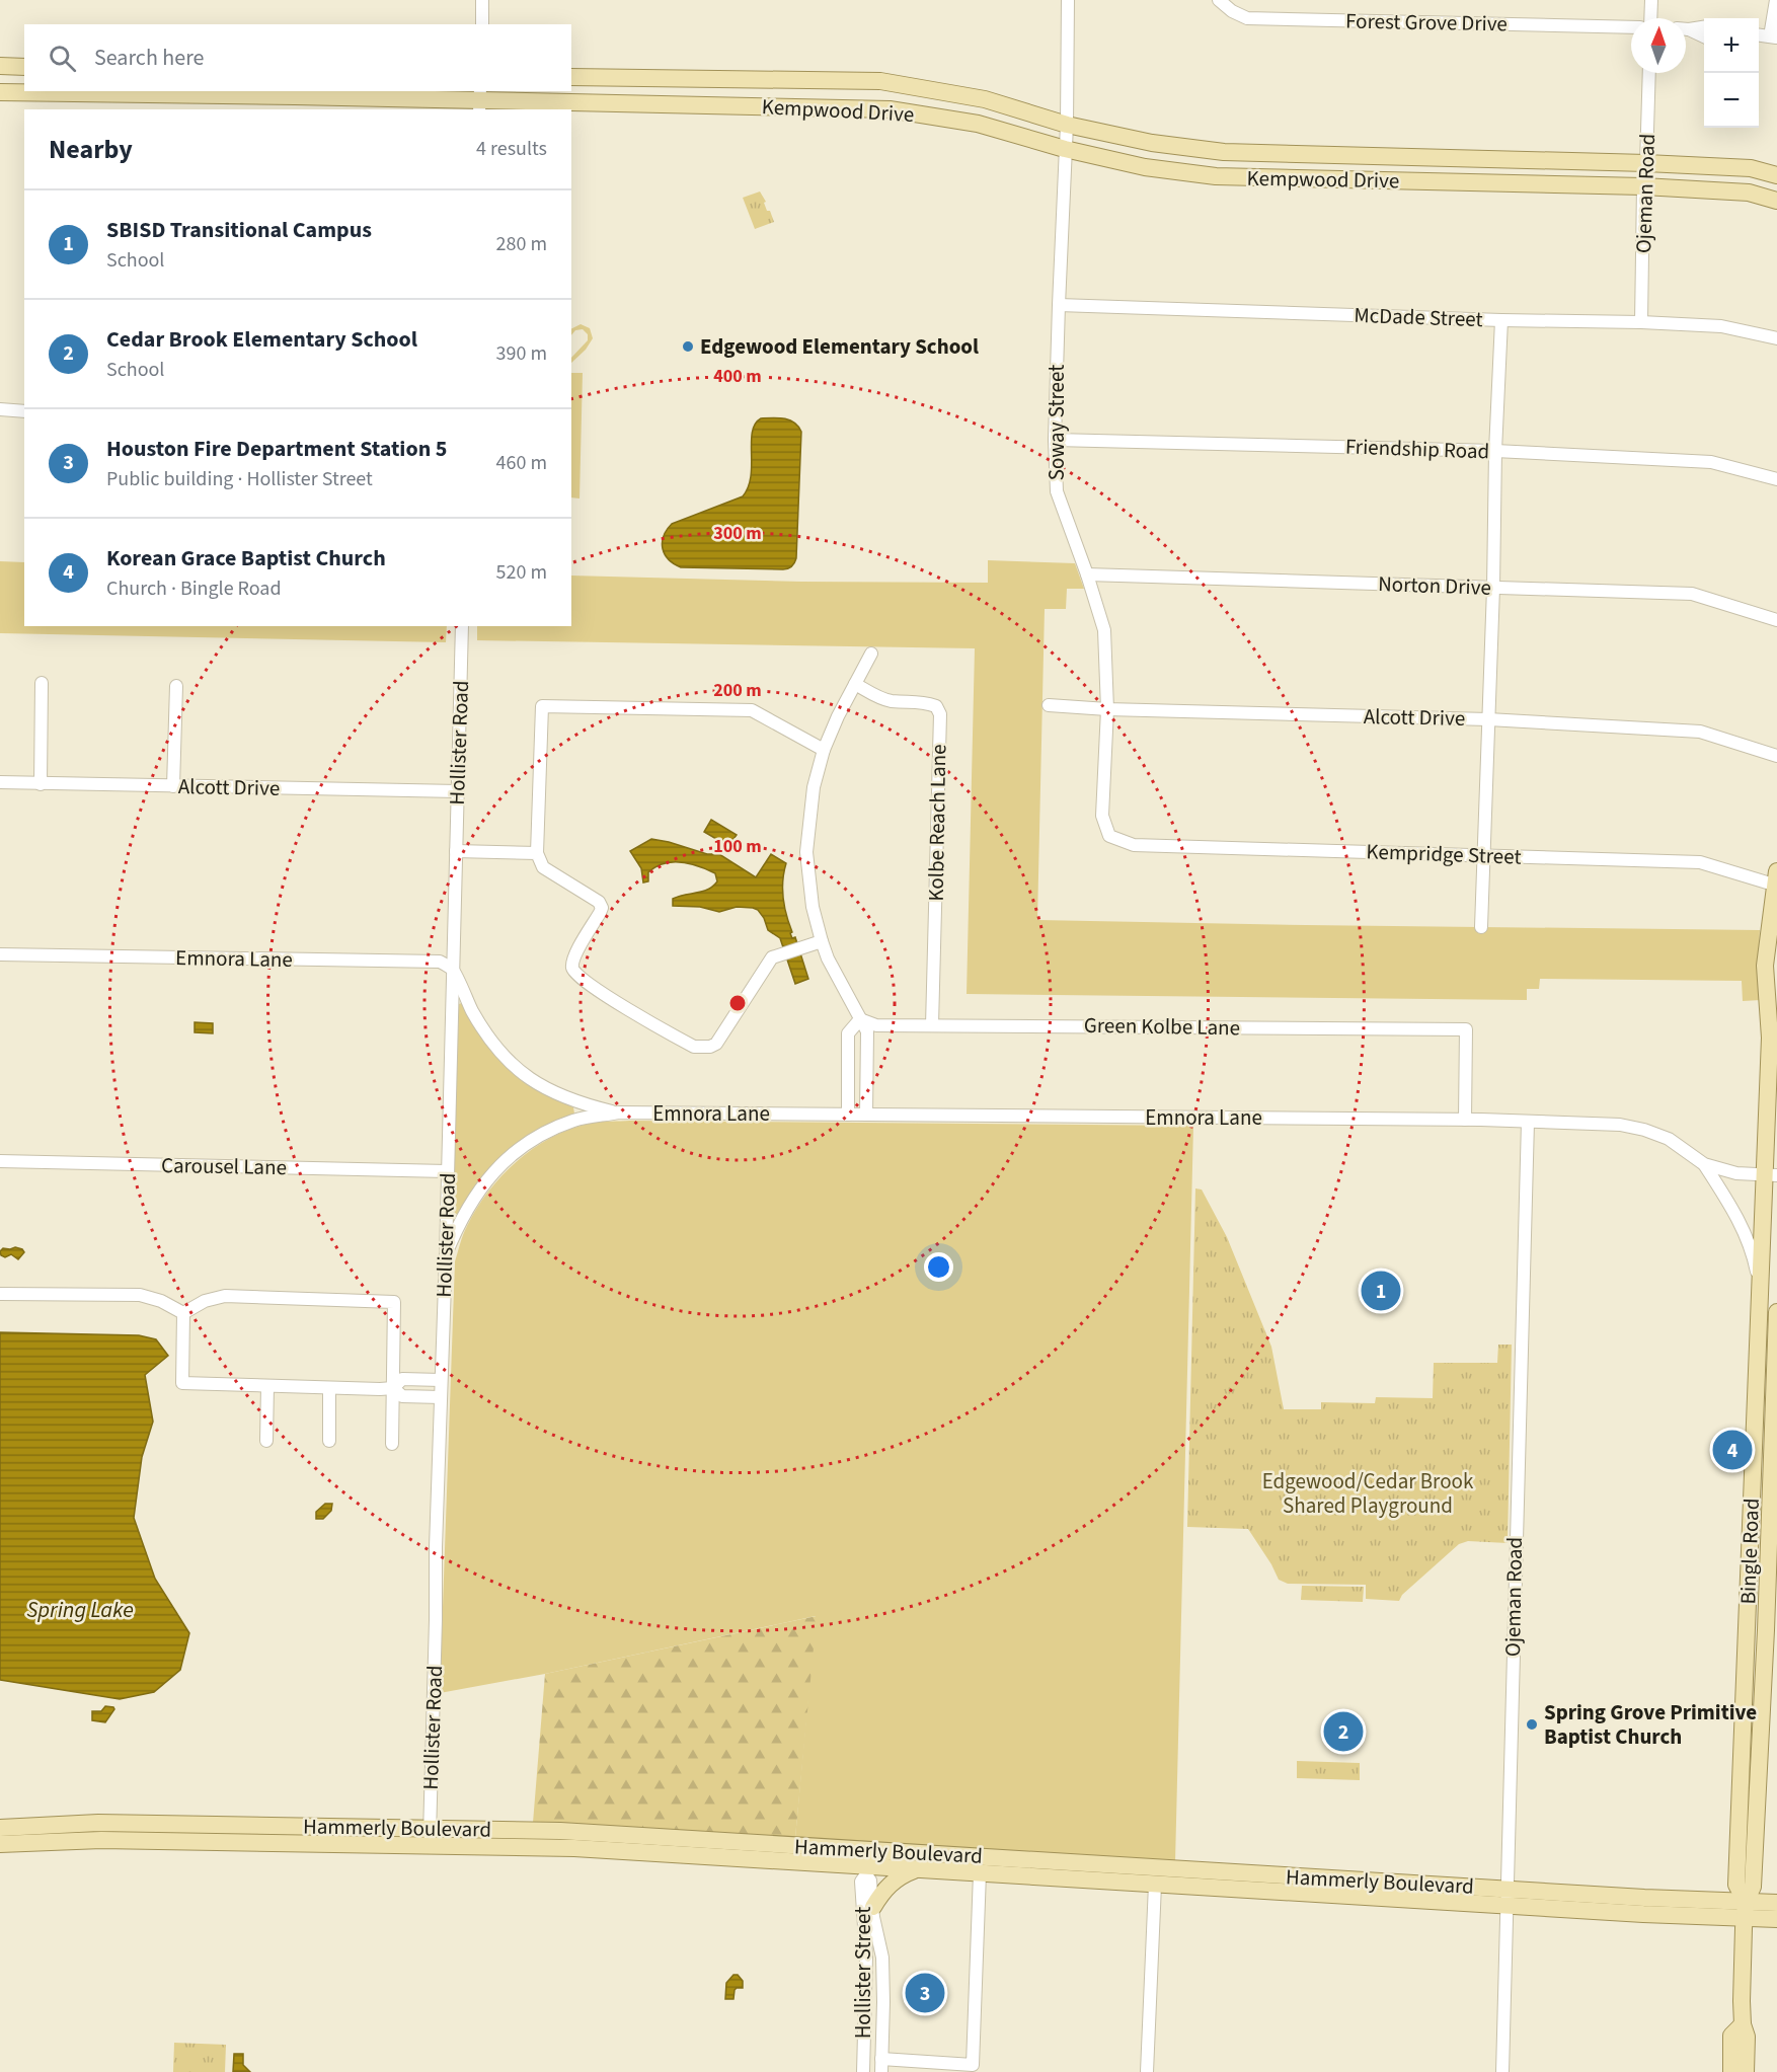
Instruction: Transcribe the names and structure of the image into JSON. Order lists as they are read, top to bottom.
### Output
{
  "streets": {
    "main road": ["Kempwood Drive", "Bingle Road", "Hammerly Boulevard"],
    "street": [
      "Forest Grove Drive",
      "Ojeman Road",
      "McDade Street",
      "Soway Street",
      "Friendship Road",
      "Norton Drive",
      "Alcott Drive",
      "Hollister Road",
      "Kolbe Reach Lane",
      "Kempridge Street",
      "Emnora Lane",
      "Green Kolbe Lane",
      "Carousel Lane",
      "Hollister Street"
    ]
  },
  "crossings": [
    ["Kempwood Drive", "Ojeman Road"],
    ["Kempwood Drive", "Soway Street"],
    ["Ojeman Road", "McDade Street"],
    ["Ojeman Road", "Emnora Lane"],
    ["Ojeman Road", "Hammerly Boulevard"],
    ["McDade Street", "Soway Street"],
    ["Soway Street", "Friendship Road"],
    ["Soway Street", "Norton Drive"],
    ["Soway Street", "Alcott Drive"],
    ["Soway Street", "Kempridge Street"],
    ["Alcott Drive", "Hollister Road"],
    ["Hollister Road", "Emnora Lane"],
    ["Hollister Road", "Carousel Lane"],
    ["Hollister Road", "Hammerly Boulevard"],
    ["Kolbe Reach Lane", "Green Kolbe Lane"],
    ["Kempridge Street", "Bingle Road"],
    ["Emnora Lane", "Green Kolbe Lane"],
    ["Emnora Lane", "Bingle Road"],
    ["Bingle Road", "Hammerly Boulevard"],
    ["Hammerly Boulevard", "Hollister Street"]
  ],
  "water": ["Spring Lake"],
  "parks": ["Edgewood/Cedar Brook Shared Playground"],
  "places": ["Edgewood Elementary School", "Spring Grove Primitive Baptist Church"],
  "north": "top",
  "page": {
    "map_buttons": ["+", "−"],
    "search": "Search here",
    "heading": ["Nearby", "4 results"],
    "list": [
      {
        "mark": "1",
        "name": "SBISD Transitional Campus",
        "note": "School",
        "value": "280 m"
      },
      {
        "mark": "2",
        "name": "Cedar Brook Elementary School",
        "note": "School",
        "value": "390 m"
      },
      {
        "mark": "3",
        "name": "Houston Fire Department Station 5",
        "note": "Public building · Hollister Street",
        "value": "460 m"
      },
      {
        "mark": "4",
        "name": "Korean Grace Baptist Church",
        "note": "Church · Bingle Road",
        "value": "520 m"
      }
    ],
    "pins": [
      "1",
      "4",
      "2",
      "3"
    ]
  },
  "rings": [
    "400 m",
    "300 m",
    "200 m",
    "100 m"
  ]
}
